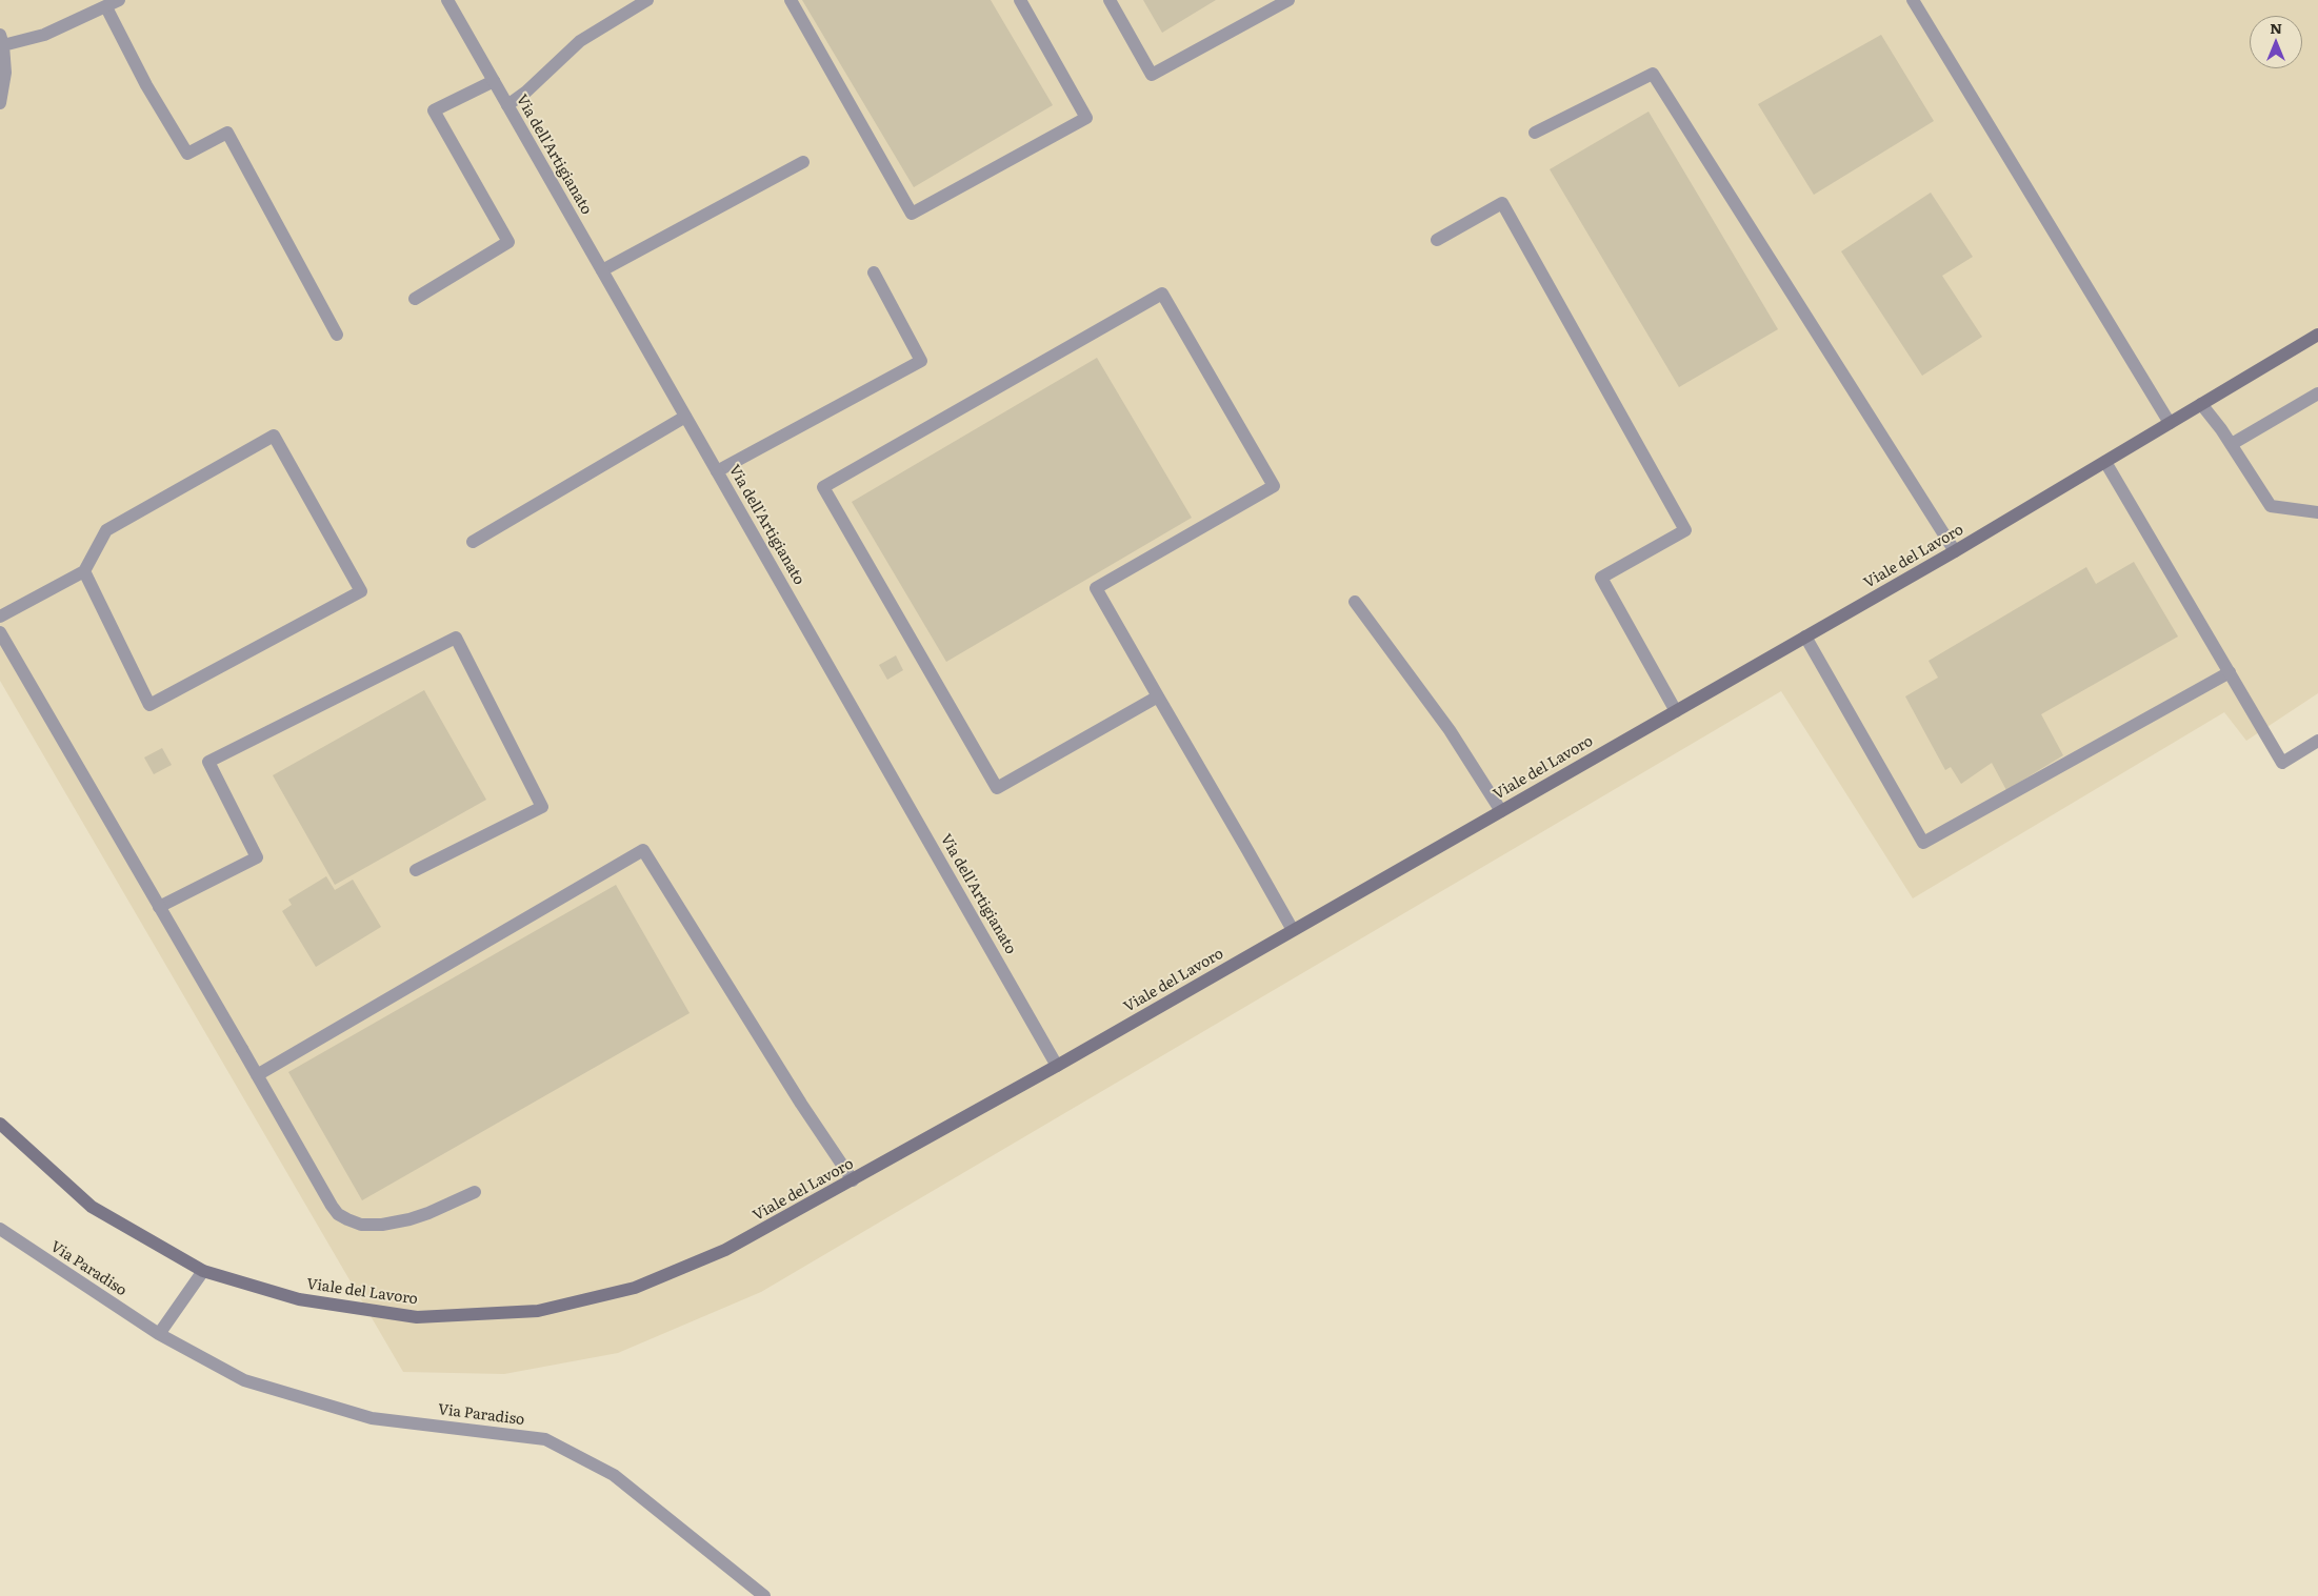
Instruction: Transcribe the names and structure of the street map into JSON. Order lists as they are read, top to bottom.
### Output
{
  "streets": {
    "street": ["Via dell'Artigianato", "Viale del Lavoro", "Via Paradiso"]
  },
  "crossings": [
    ["Via dell'Artigianato", "Viale del Lavoro"]
  ],
  "north": "top"
}
